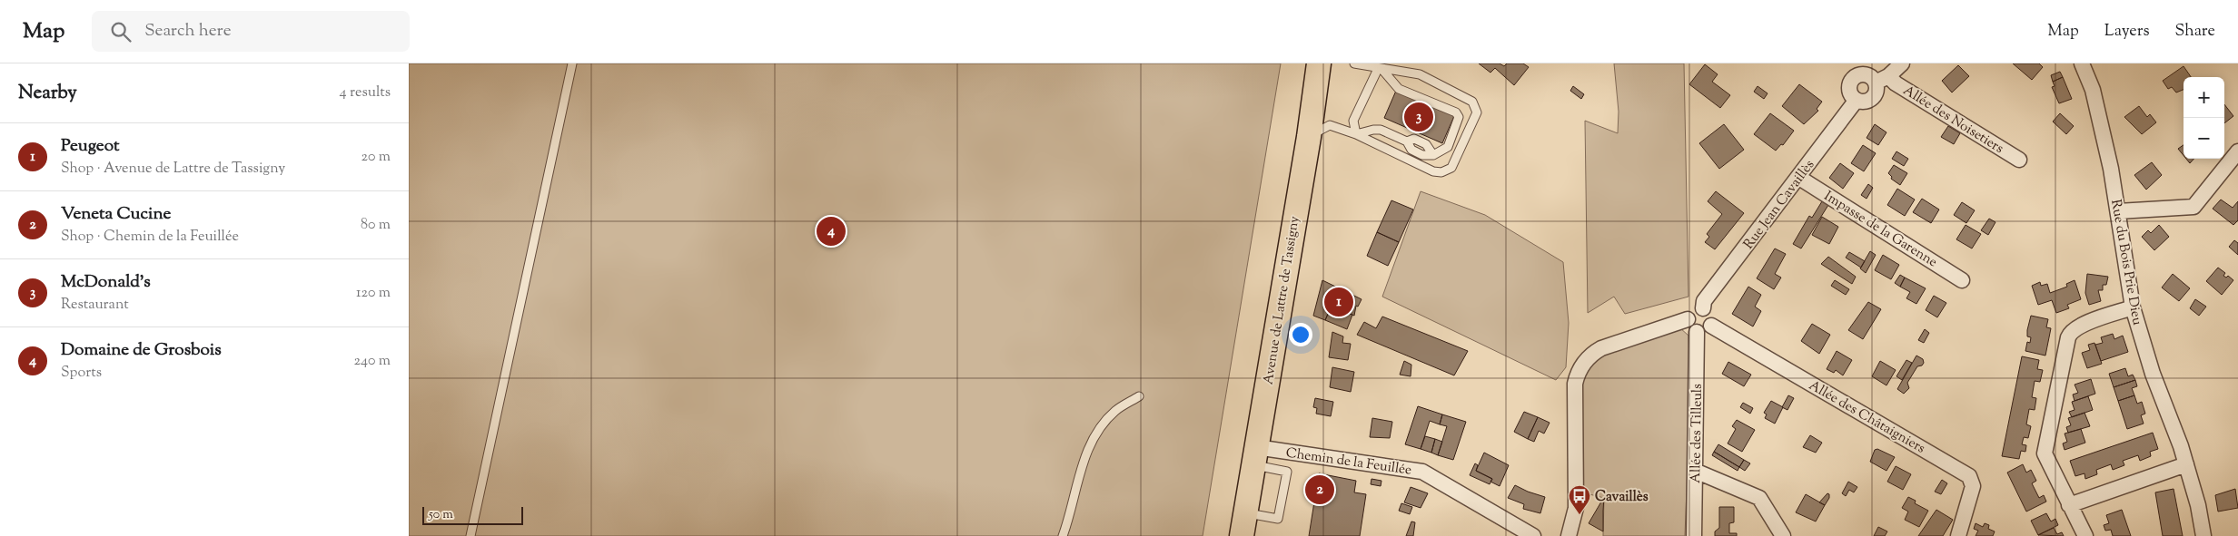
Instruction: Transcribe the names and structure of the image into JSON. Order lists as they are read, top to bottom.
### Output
{
  "streets": {
    "main road": ["Avenue de Lattre de Tassigny"],
    "street": [
      "Allée des Noisetiers",
      "Rue Jean Cavaillès",
      "Impasse de la Garenne",
      "Rue du Bois Prie Dieu",
      "Allée des Châtaigniers",
      "Allée des Tilleuls",
      "Chemin de la Feuillée"
    ]
  },
  "crossings": [
    ["Rue Jean Cavaillès", "Impasse de la Garenne"],
    ["Rue Jean Cavaillès", "Allée des Châtaigniers"],
    ["Rue Jean Cavaillès", "Allée des Tilleuls"],
    ["Avenue de Lattre de Tassigny", "Chemin de la Feuillée"],
    ["Allée des Châtaigniers", "Allée des Tilleuls"]
  ],
  "places": {
    "bus stop": ["Cavaillès"]
  },
  "scale_bar": "50 m",
  "page": {
    "header": "Map",
    "search": "Search here",
    "nav": ["Map", "Layers", "Share"],
    "heading": ["Nearby", "4 results"],
    "map_buttons": ["+", "−"],
    "pins": [
      "3",
      "4",
      "1",
      "2"
    ],
    "list": [
      {
        "mark": "1",
        "name": "Peugeot",
        "note": "Shop · Avenue de Lattre de Tassigny",
        "value": "20 m"
      },
      {
        "mark": "2",
        "name": "Veneta Cucine",
        "note": "Shop · Chemin de la Feuillée",
        "value": "80 m"
      },
      {
        "mark": "3",
        "name": "McDonald's",
        "note": "Restaurant",
        "value": "120 m"
      },
      {
        "mark": "4",
        "name": "Domaine de Grosbois",
        "note": "Sports",
        "value": "240 m"
      }
    ],
    "scale": "50 m"
  }
}
